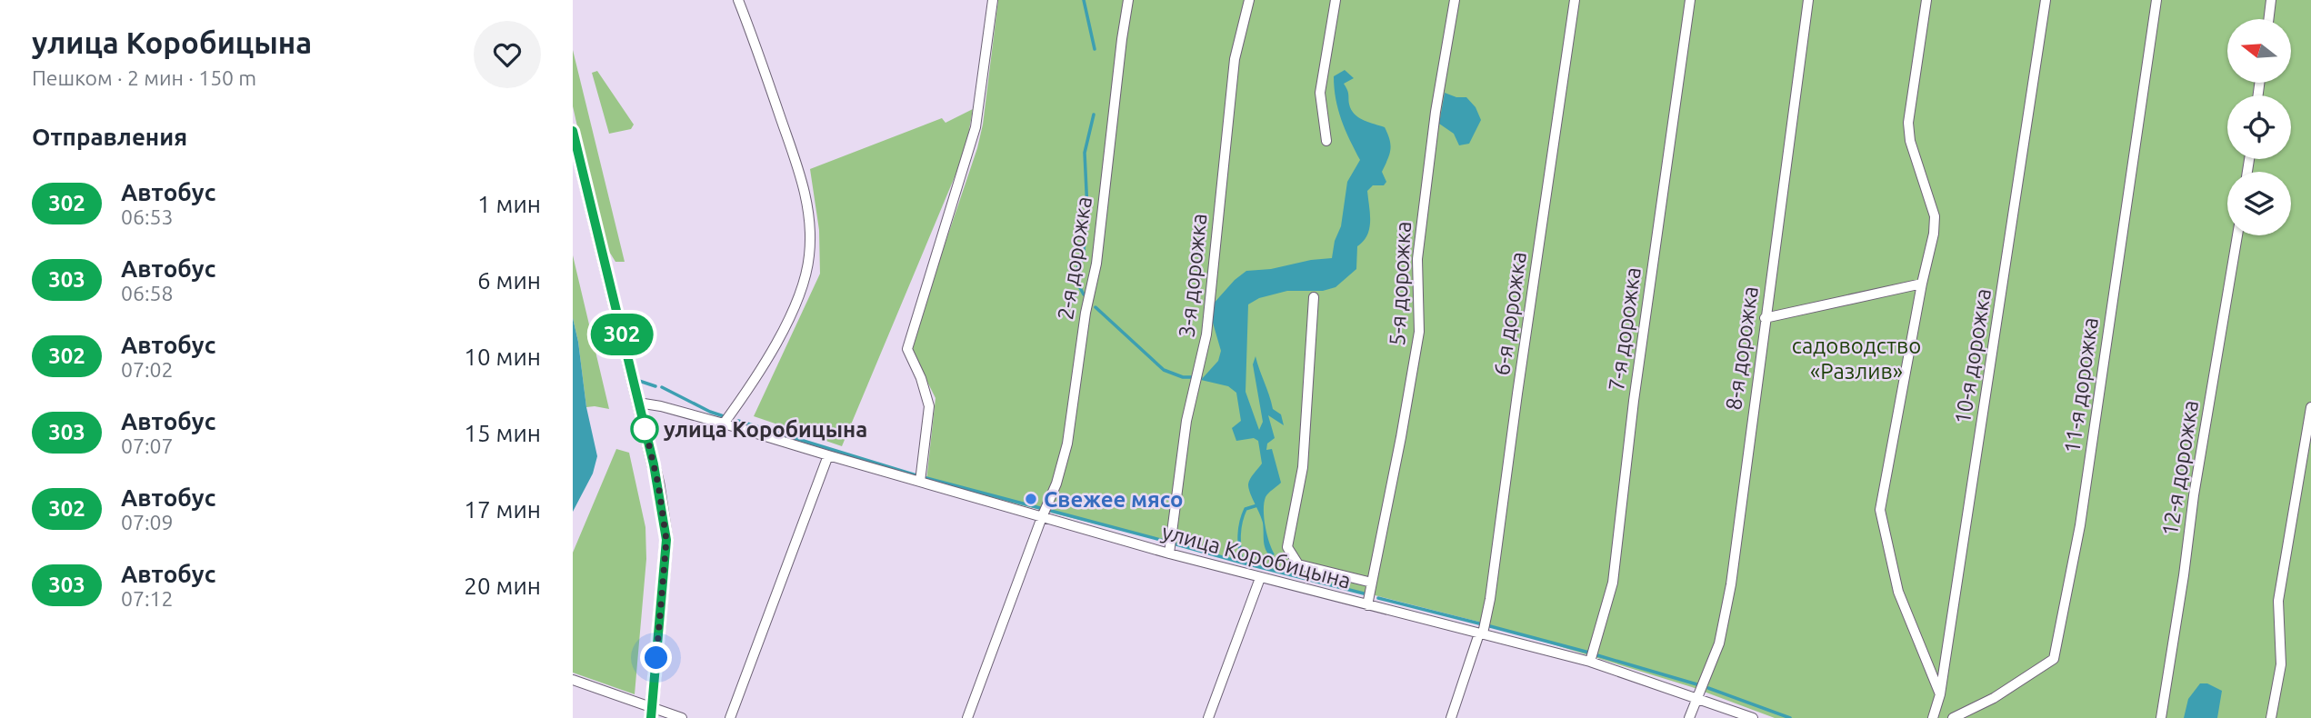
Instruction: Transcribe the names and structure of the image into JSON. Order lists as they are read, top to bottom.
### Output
{
  "streets": {
    "street": [
      "2-я дорожка",
      "3-я дорожка",
      "5-я дорожка",
      "6-я дорожка",
      "7-я дорожка",
      "8-я дорожка",
      "10-я дорожка",
      "11-я дорожка",
      "12-я дорожка",
      "улица Коробицына"
    ]
  },
  "crossings": [
    ["2-я дорожка", "улица Коробицына"],
    ["3-я дорожка", "улица Коробицына"],
    ["5-я дорожка", "улица Коробицына"],
    ["6-я дорожка", "улица Коробицына"],
    ["7-я дорожка", "улица Коробицына"],
    ["8-я дорожка", "улица Коробицына"]
  ],
  "parks": ["садоводство «Разлив»"],
  "places": ["улица Коробицына", "Свежее мясо"],
  "lines": ["bus line 302"],
  "north": "left",
  "page": {
    "heading": [
      ["улица Коробицына", "Пешком · 2 мин · 150 m"],
      "Отправления"
    ],
    "on_map": "302",
    "list": [
      {
        "mark": "302",
        "name": "Автобус",
        "note": "06:53",
        "value": "1 мин"
      },
      {
        "mark": "303",
        "name": "Автобус",
        "note": "06:58",
        "value": "6 мин"
      },
      {
        "mark": "302",
        "name": "Автобус",
        "note": "07:02",
        "value": "10 мин"
      },
      {
        "mark": "303",
        "name": "Автобус",
        "note": "07:07",
        "value": "15 мин"
      },
      {
        "mark": "302",
        "name": "Автобус",
        "note": "07:09",
        "value": "17 мин"
      },
      {
        "mark": "303",
        "name": "Автобус",
        "note": "07:12",
        "value": "20 мин"
      }
    ]
  }
}
